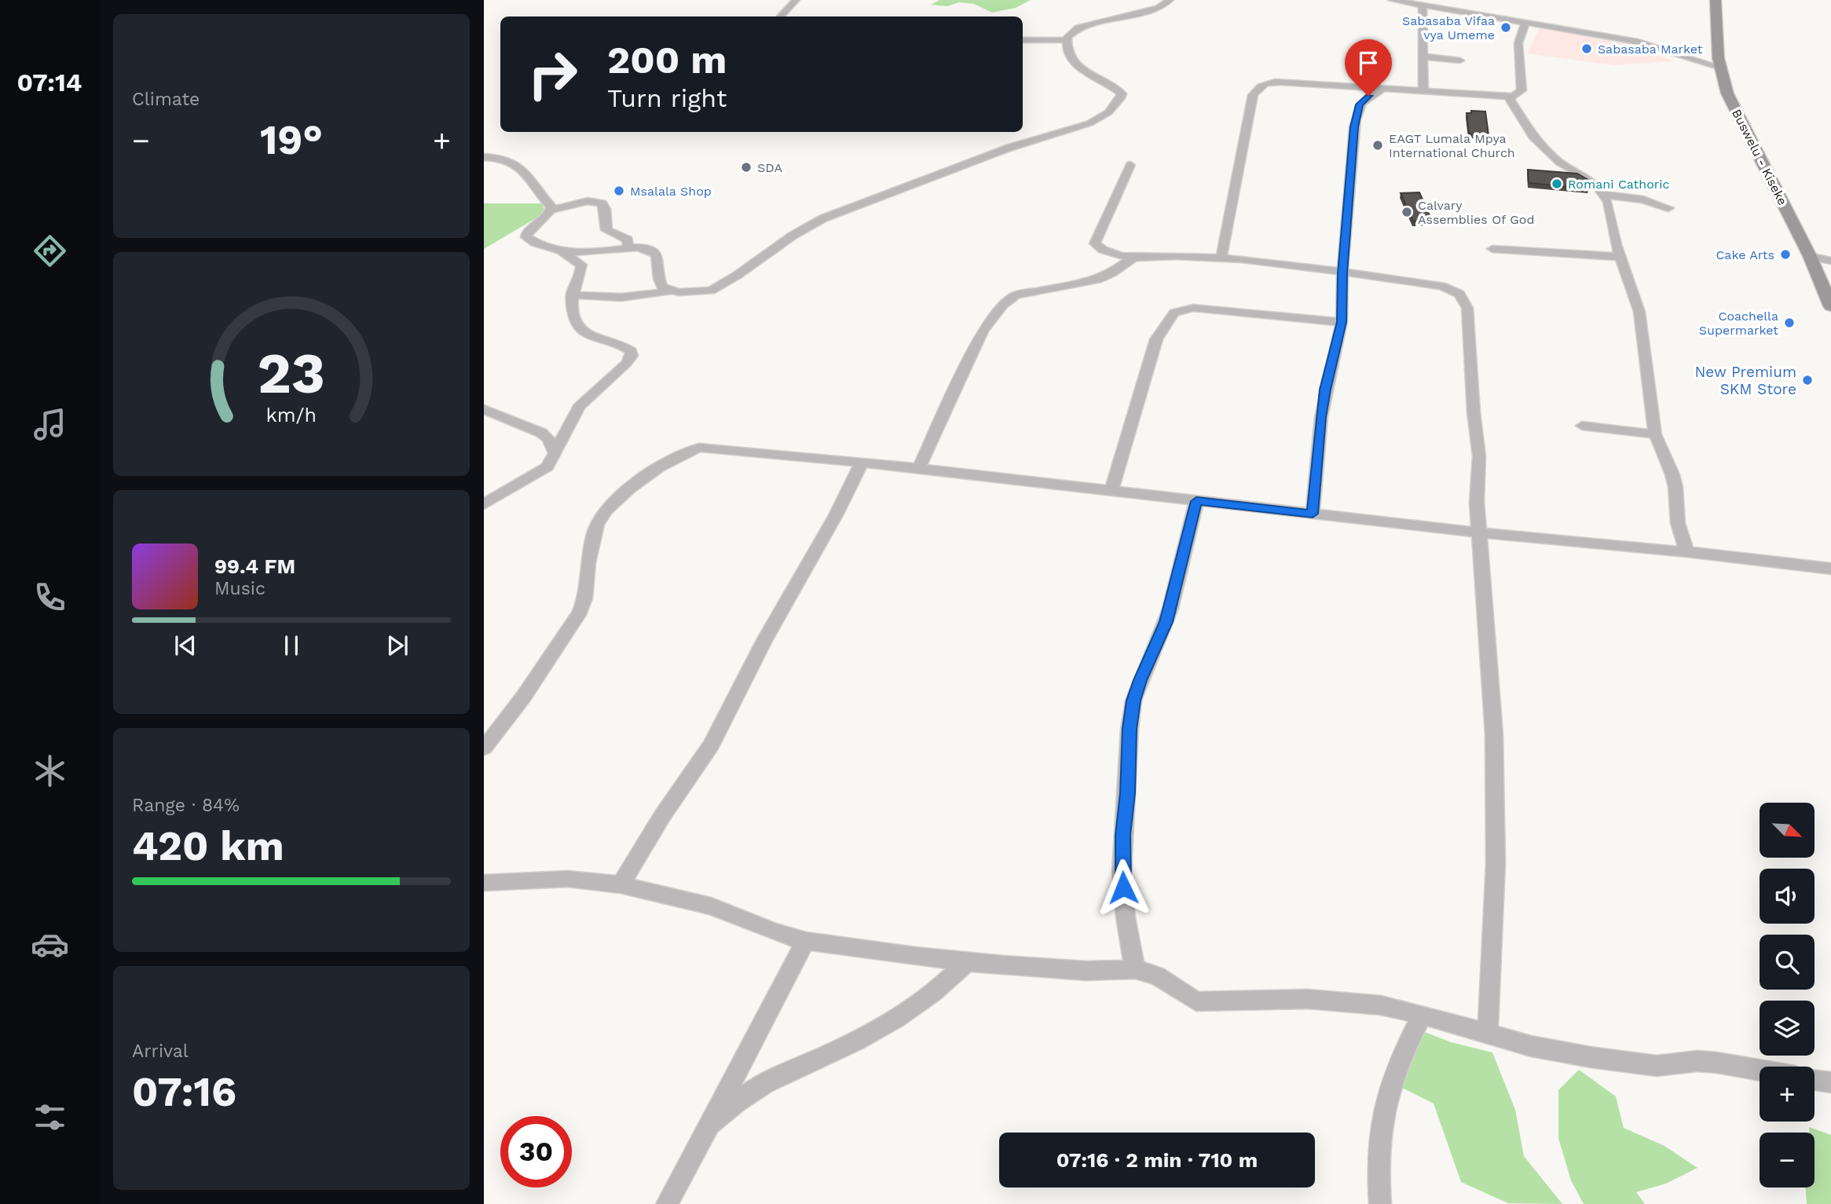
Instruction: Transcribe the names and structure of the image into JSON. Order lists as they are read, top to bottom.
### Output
{
  "streets": {
    "main road": ["Buswelu - Kiseke"]
  },
  "places": [
    "Sabasaba Vifaa vya Umeme",
    "Sabasaba Market",
    "EAGT Lumala Mpya International Church",
    "SDA",
    "Romani Cathoric",
    "Msalala Shop",
    "Calvary Assemblies Of God",
    "Cake Arts",
    "Coachella Supermarket",
    "New Premium SKM Store"
  ],
  "north": "bottom right",
  "page": {
    "tabs": "07:14",
    "tile": [
      "Climate",
      ["Range · 84%", "420 km"],
      ["Arrival", "07:16"]
    ],
    "turn": ["200 m", "Turn right"],
    "heat": ["−", "19°", "+"],
    "song": ["99.4 FM", "Music"],
    "map_buttons": ["+", "−"],
    "limit": "30",
    "trip": "07:16 · 2 min · 710 m",
    "gauge": ["23", "km/h"]
  }
}
